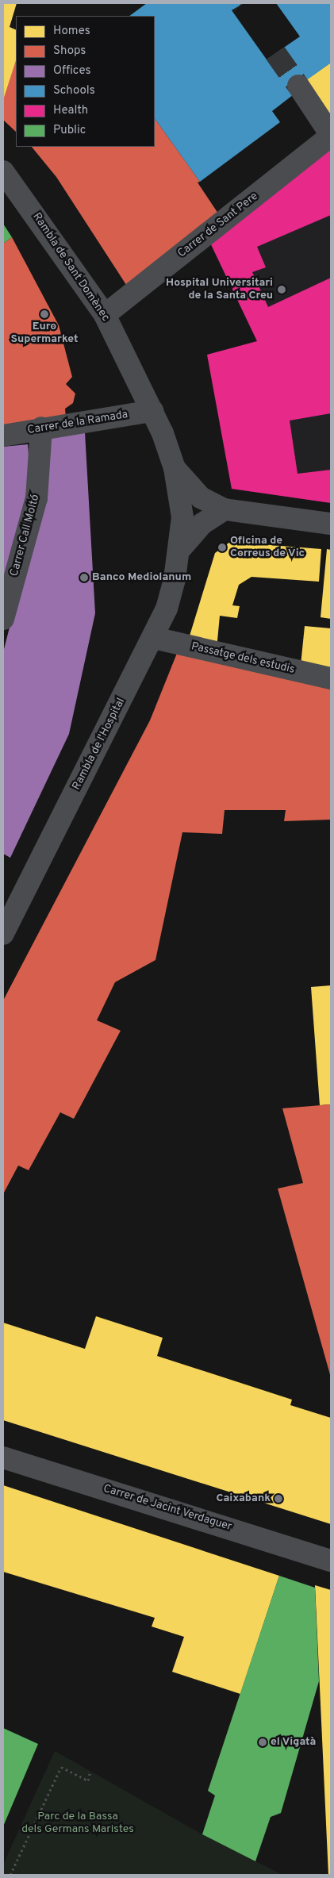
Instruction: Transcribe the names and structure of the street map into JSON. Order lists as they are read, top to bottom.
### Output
{
  "streets": {
    "street": [
      "Carrer de Sant Pere",
      "Rambla de Sant Domènec",
      "Carrer de la Ramada",
      "Carrer Call Moltó",
      "Passatge dels estudis",
      "Rambla de l'Hospital",
      "Carrer de Jacint Verdaguer"
    ]
  },
  "crossings": [
    ["Carrer de Sant Pere", "Rambla de Sant Domènec"],
    ["Rambla de Sant Domènec", "Carrer de la Ramada"],
    ["Rambla de Sant Domènec", "Rambla de l'Hospital"],
    ["Carrer de la Ramada", "Carrer Call Moltó"],
    ["Carrer de la Ramada", "Rambla de l'Hospital"],
    ["Passatge dels estudis", "Rambla de l'Hospital"]
  ],
  "parks": ["Parc de la Bassa dels Germans Maristes"],
  "places": [
    "Hospital Universitari de la Santa Creu",
    "Euro Supermarket",
    "Oficina de Correus de Vic",
    "Banco Mediolanum",
    "Caixabank",
    "el Vigatà"
  ],
  "legend": [
    "Homes",
    "Shops",
    "Offices",
    "Schools",
    "Health",
    "Public"
  ]
}
